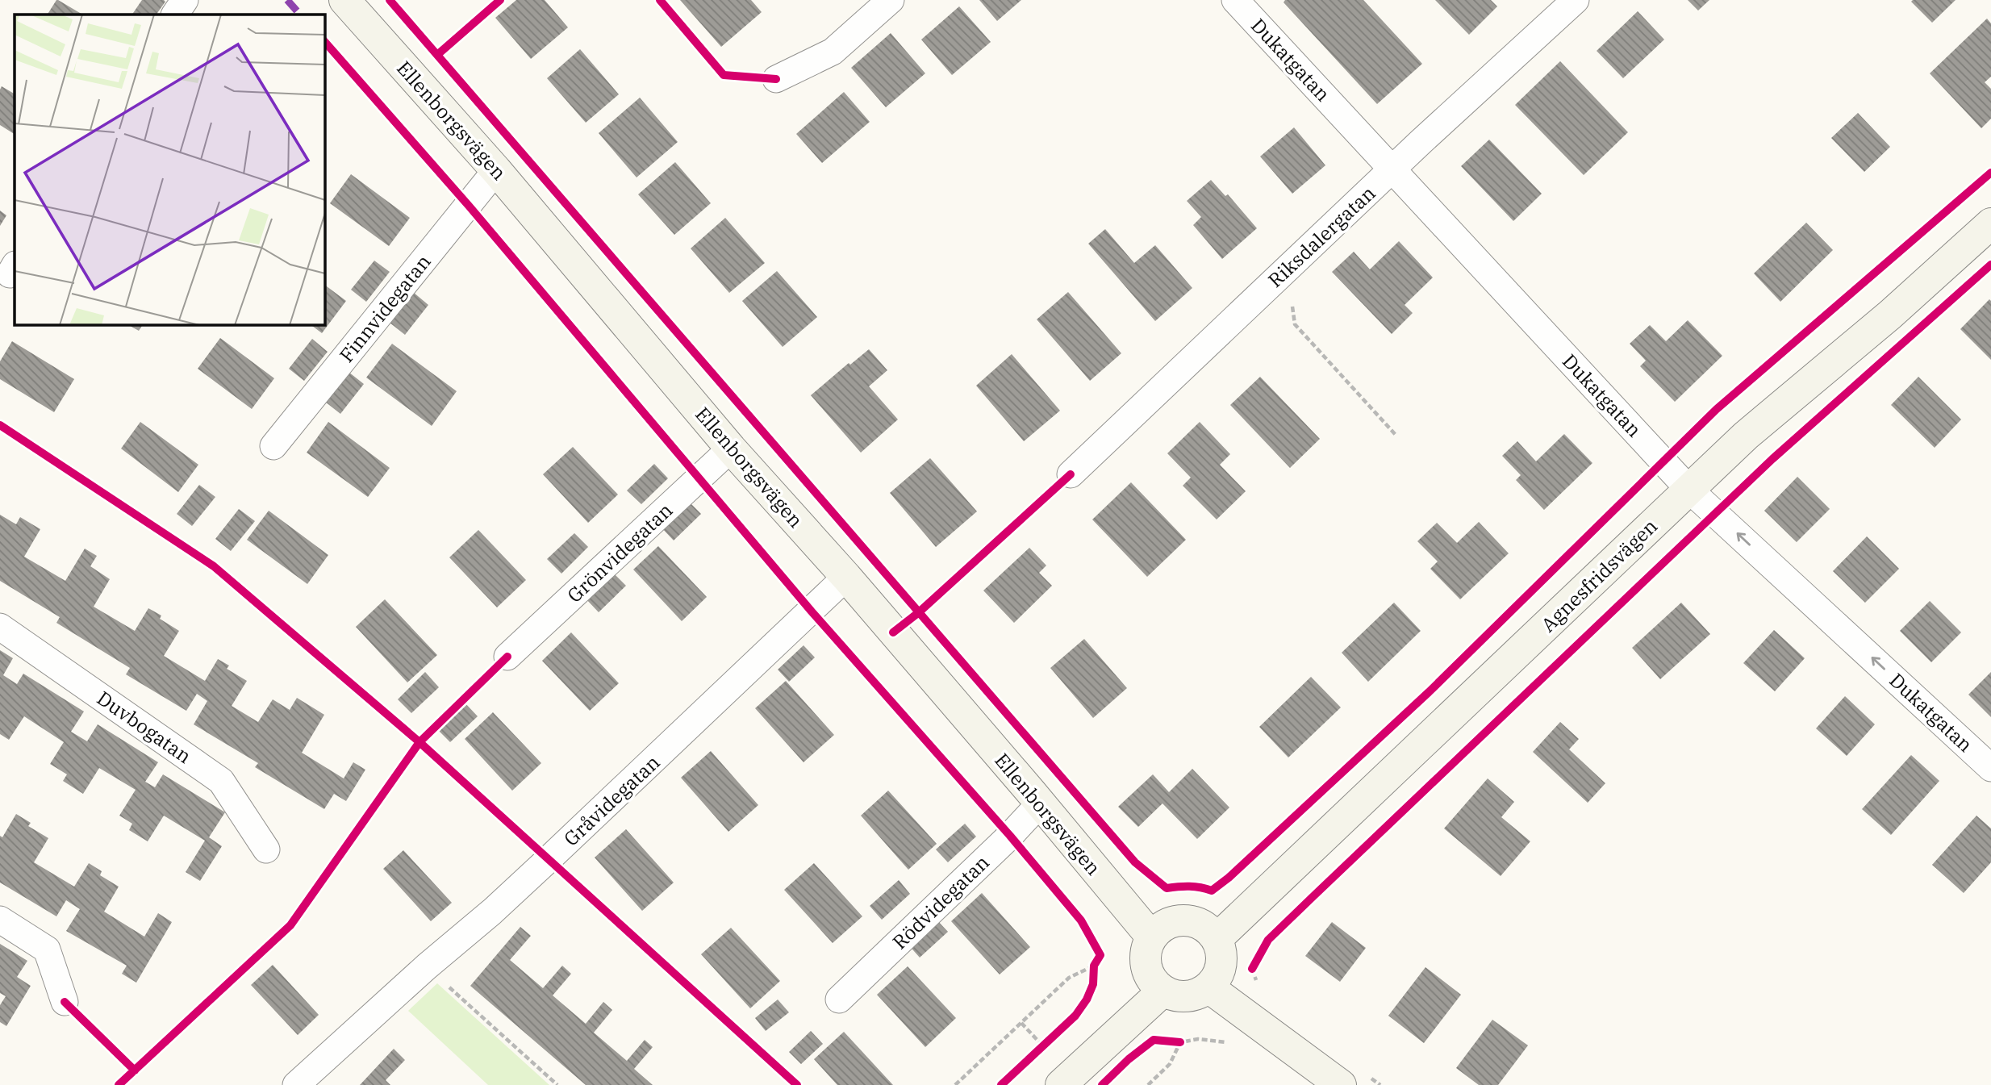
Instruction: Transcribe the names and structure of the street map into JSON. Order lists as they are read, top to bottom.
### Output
{
  "streets": {
    "street": [
      "Dukatgatan",
      "Ellenborgsvägen",
      "Riksdalergatan",
      "Finnvidegatan",
      "Grönvidegatan",
      "Agnesfridsvägen",
      "Duvbogatan",
      "Gråvidegatan",
      "Rödvidegatan"
    ]
  },
  "crossings": [
    ["Dukatgatan", "Riksdalergatan"],
    ["Dukatgatan", "Agnesfridsvägen"],
    ["Ellenborgsvägen", "Finnvidegatan"],
    ["Ellenborgsvägen", "Grönvidegatan"],
    ["Ellenborgsvägen", "Agnesfridsvägen"],
    ["Ellenborgsvägen", "Gråvidegatan"],
    ["Ellenborgsvägen", "Rödvidegatan"]
  ],
  "one_way": ["Dukatgatan"]
}
